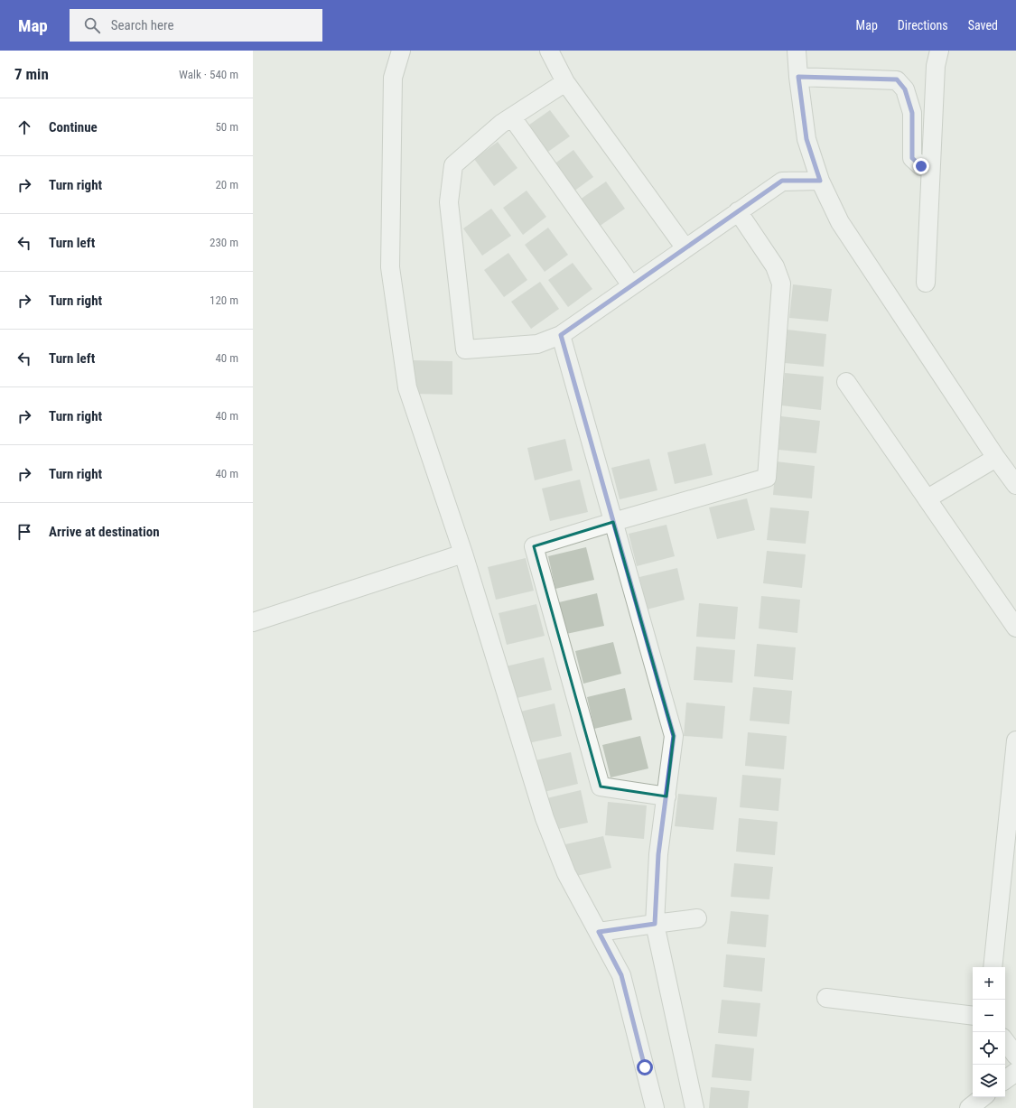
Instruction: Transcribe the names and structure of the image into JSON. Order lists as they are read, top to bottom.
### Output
{
  "page": {
    "header": "Map",
    "search": "Search here",
    "nav": ["Map", "Directions", "Saved"],
    "heading": ["7 min", "Walk · 540 m"],
    "list": [
      ["Continue", "50 m"],
      ["Turn right", "20 m"],
      ["Turn left", "230 m"],
      ["Turn right", "120 m"],
      ["Turn left", "40 m"],
      ["Turn right", "40 m"],
      ["Turn right", "40 m"],
      "Arrive at destination"
    ],
    "map_buttons": ["+", "−"]
  }
}
